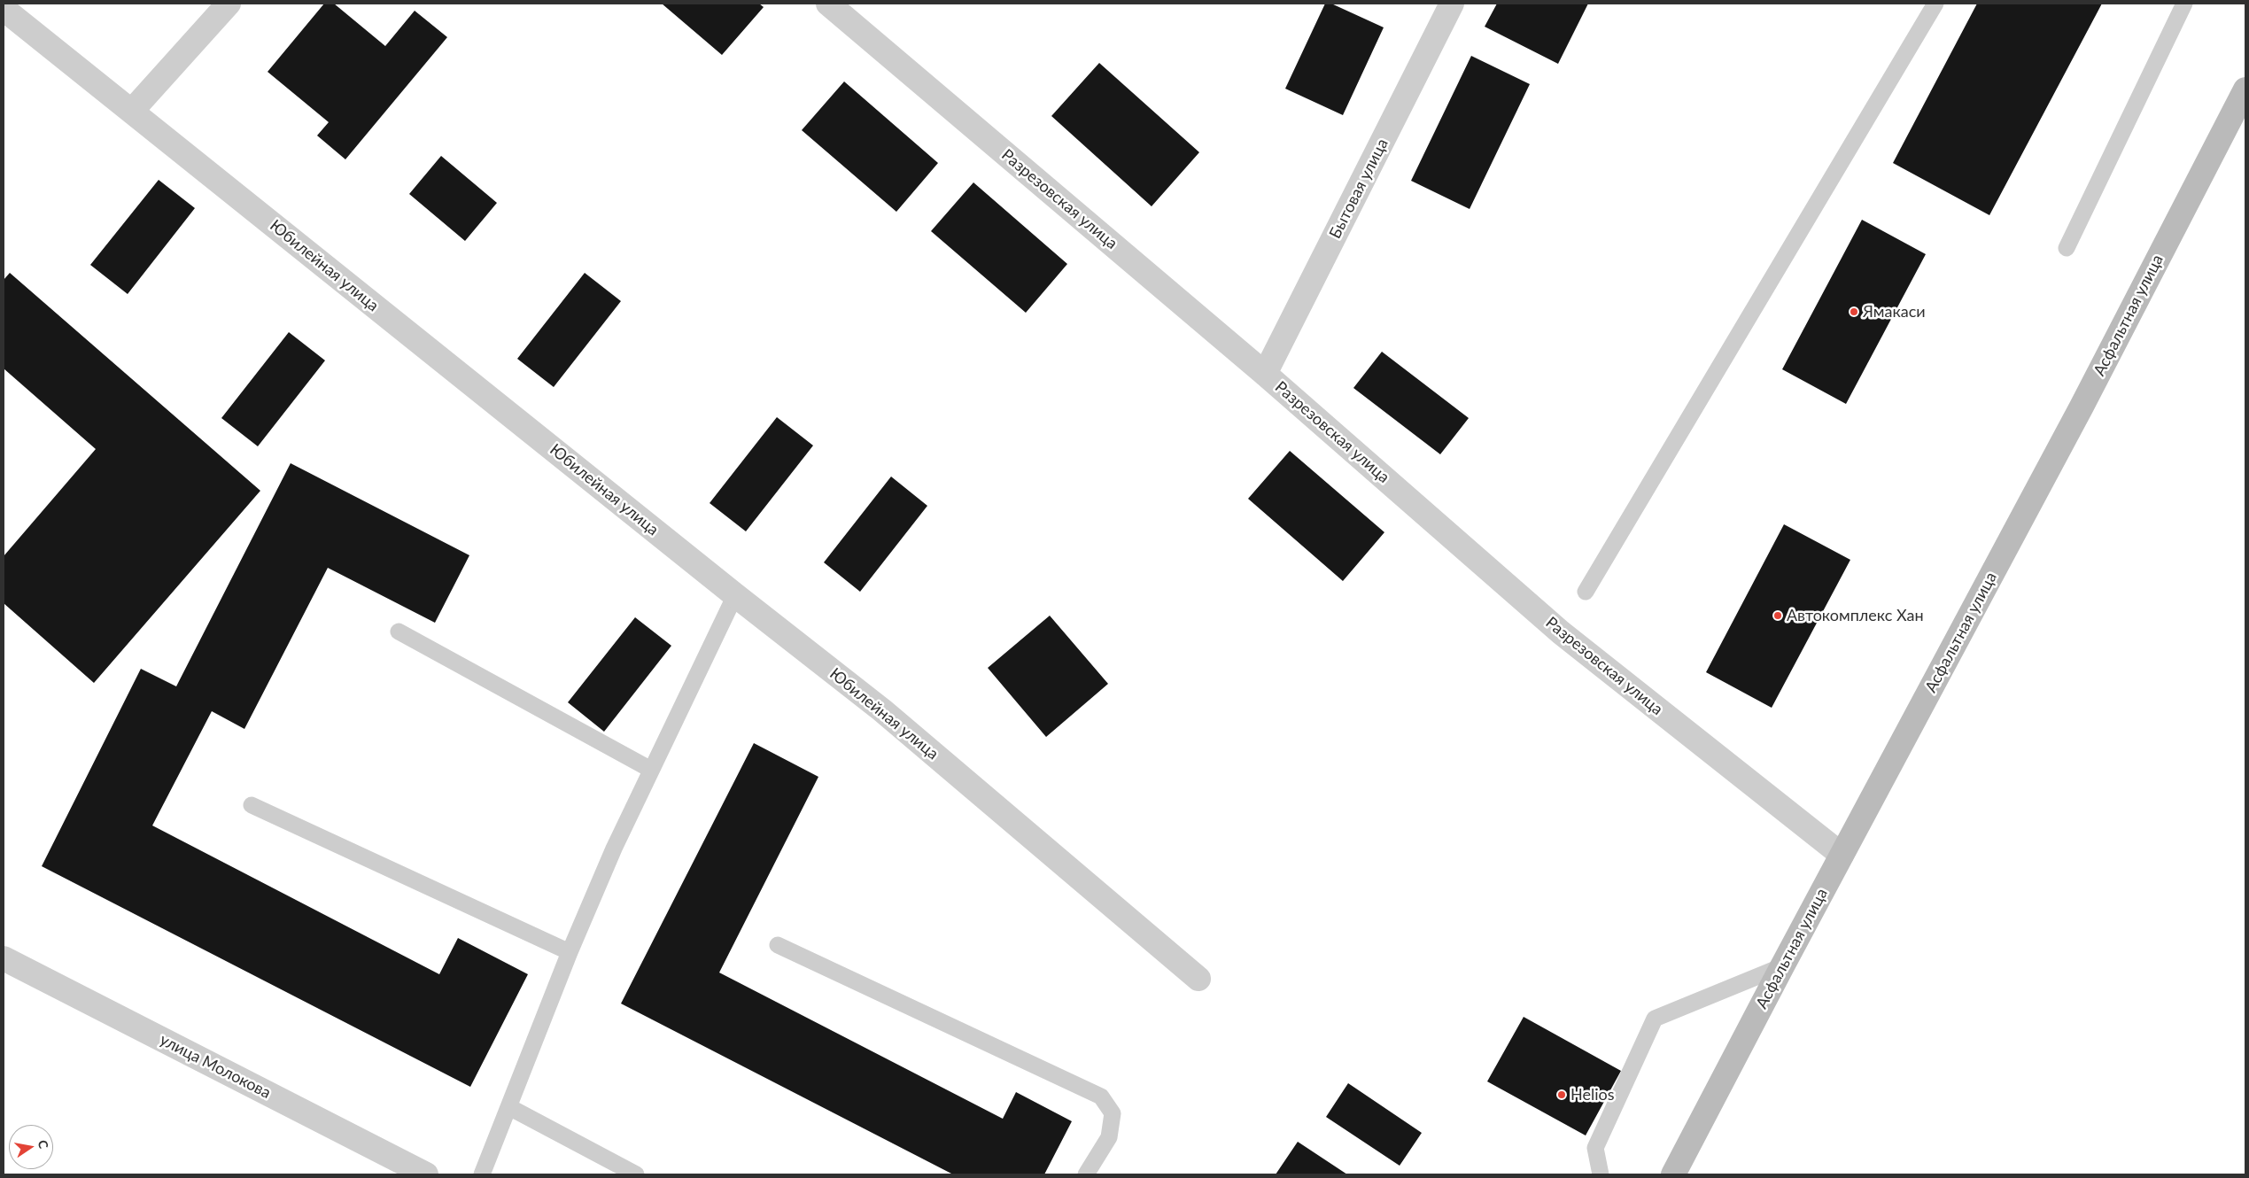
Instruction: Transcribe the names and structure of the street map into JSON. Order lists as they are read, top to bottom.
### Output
{
  "streets": {
    "main road": ["Асфальтная улица"],
    "street": [
      "Бытовая улица",
      "Разрезовская улица",
      "Юбилейная улица",
      "улица Молокова"
    ]
  },
  "crossings": [
    ["Бытовая улица", "Разрезовская улица"],
    ["Разрезовская улица", "Асфальтная улица"]
  ],
  "places": ["Ямакаси", "Автокомплекс Хан", "Helios"],
  "north": "right"
}
